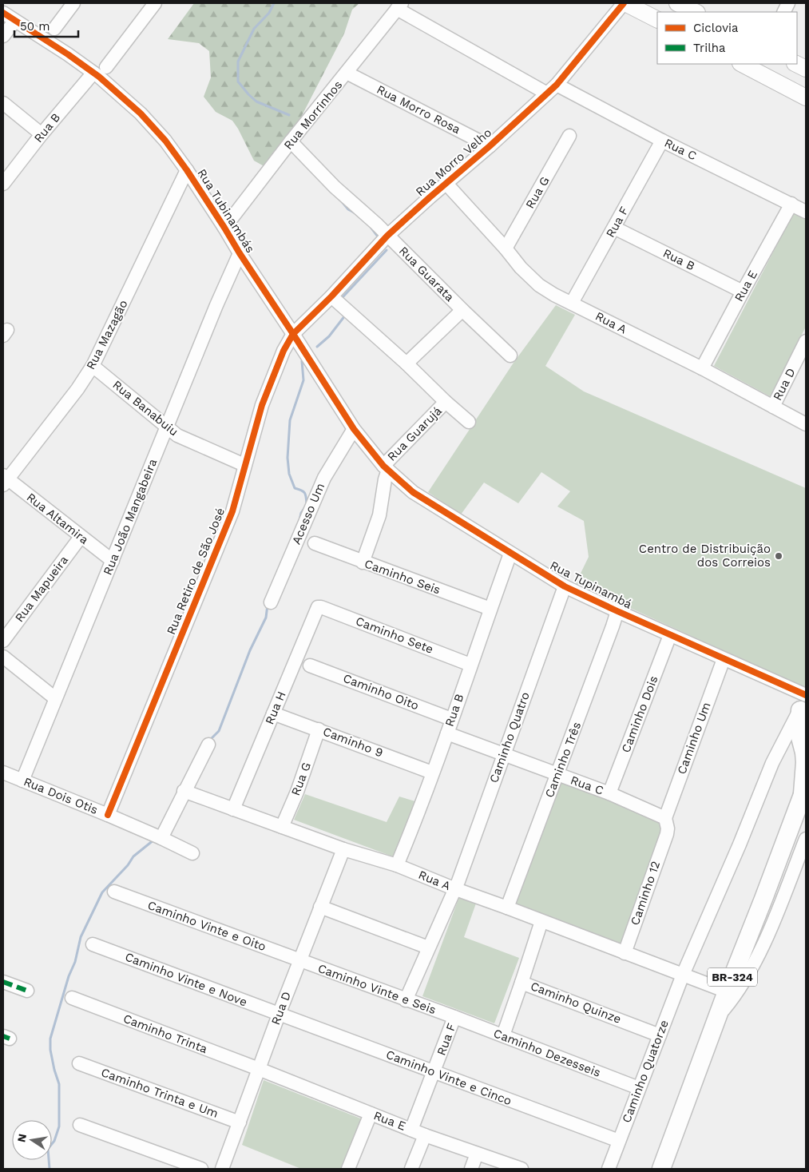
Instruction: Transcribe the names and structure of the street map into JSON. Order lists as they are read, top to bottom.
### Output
{
  "streets": {
    "highway": ["BR-324"],
    "street": [
      "Rua Morro Rosa",
      "Rua Morrinhos",
      "Rua B",
      "Rua C",
      "Rua Morro Velho",
      "Rua G",
      "Rua Tubinambás",
      "Rua F",
      "Rua Guarata",
      "Rua E",
      "Rua A",
      "Rua Mazagão",
      "Rua D",
      "Rua Banabuiu",
      "Rua Guarujá",
      "Acesso Um",
      "Rua João Mangabeira",
      "Rua Altamira",
      "Rua Retiro de São José",
      "Caminho Seis",
      "Rua Tupinambá",
      "Rua Mapueira",
      "Caminho Sete",
      "Caminho Oito",
      "Rua H",
      "Caminho Dois",
      "Caminho Quatro",
      "Caminho Um",
      "Caminho 9",
      "Caminho Três",
      "Rua Dois Otis",
      "Caminho 12",
      "Caminho Vinte e Oito",
      "Caminho Vinte e Nove",
      "Caminho Vinte e Seis",
      "Caminho Quinze",
      "Caminho Trinta",
      "Caminho Dezesseis",
      "Caminho Quatorze",
      "Caminho Vinte e Cinco",
      "Caminho Trinta e Um"
    ]
  },
  "crossings": [
    ["Rua Morro Rosa", "Rua Morrinhos"],
    ["Rua Morro Rosa", "Rua Morro Velho"],
    ["Rua Morrinhos", "Rua C"],
    ["Rua Morrinhos", "Rua Tubinambás"],
    ["Rua Morrinhos", "Rua Guarata"],
    ["Rua B", "Rua C"],
    ["Rua B", "Rua Tubinambás"],
    ["Rua B", "Rua F"],
    ["Rua B", "Rua E"],
    ["Rua B", "Rua A"],
    ["Rua B", "Caminho Seis"],
    ["Rua B", "Rua Tupinambá"],
    ["Rua B", "Caminho Sete"],
    ["Rua B", "Caminho Oito"],
    ["Rua B", "Caminho 9"],
    ["Rua C", "Rua Morro Velho"],
    ["Rua C", "Rua F"],
    ["Rua C", "Rua E"],
    ["Rua C", "Caminho Dois"],
    ["Rua C", "Caminho Quatro"],
    ["Rua C", "Caminho Um"],
    ["Rua C", "Caminho Três"],
    ["Rua C", "Caminho 12"],
    ["Rua Morro Velho", "Rua Tubinambás"],
    ["Rua Morro Velho", "Rua Guarata"],
    ["Rua Morro Velho", "Rua A"],
    ["Rua Morro Velho", "Rua Retiro de São José"],
    ["Rua G", "Rua A"],
    ["Rua G", "Caminho 9"],
    ["Rua Tubinambás", "Rua Mazagão"],
    ["Rua Tubinambás", "Rua Guarujá"],
    ["Rua Tubinambás", "Acesso Um"],
    ["Rua Tubinambás", "Rua João Mangabeira"],
    ["Rua Tubinambás", "Rua Retiro de São José"],
    ["Rua Tubinambás", "Rua Tupinambá"],
    ["Rua F", "Rua E"],
    ["Rua F", "Rua A"],
    ["Rua F", "Caminho Vinte e Seis"],
    ["Rua F", "Caminho Dezesseis"],
    ["Rua F", "Caminho Vinte e Cinco"],
    ["Rua E", "Rua A"],
    ["Rua E", "Rua D"],
    ["Rua E", "Caminho Trinta"],
    ["Rua A", "Rua D"],
    ["Rua A", "Rua H"],
    ["Rua A", "Caminho Quatro"],
    ["Rua A", "Caminho Três"],
    ["Rua A", "Caminho 12"],
    ["Rua A", "BR-324"],
    ["Rua A", "Caminho Quatorze"],
    ["Rua Mazagão", "Rua Banabuiu"],
    ["Rua Mazagão", "Rua Altamira"],
    ["Rua D", "Caminho Vinte e Oito"],
    ["Rua D", "Caminho Vinte e Nove"],
    ["Rua D", "Caminho Vinte e Seis"],
    ["Rua D", "Caminho Trinta"],
    ["Rua D", "Caminho Vinte e Cinco"],
    ["Rua D", "Caminho Trinta e Um"],
    ["Rua Banabuiu", "Rua João Mangabeira"],
    ["Rua Banabuiu", "Rua Retiro de São José"],
    ["Rua Guarujá", "Rua Tupinambá"],
    ["Rua João Mangabeira", "Rua Altamira"],
    ["Rua João Mangabeira", "Rua Dois Otis"],
    ["Rua Altamira", "Rua Mapueira"],
    ["Rua Retiro de São José", "Rua Dois Otis"],
    ["Rua Tupinambá", "Caminho Dois"],
    ["Rua Tupinambá", "Caminho Quatro"],
    ["Rua Tupinambá", "Caminho Um"],
    ["Rua Tupinambá", "Caminho Três"],
    ["Rua Tupinambá", "Caminho Quatorze"],
    ["Caminho Sete", "Rua H"],
    ["Rua H", "Caminho 9"],
    ["Caminho Quatro", "Caminho Vinte e Seis"],
    ["Caminho Um", "Caminho 12"],
    ["Caminho Vinte e Oito", "Caminho Vinte e Seis"],
    ["Caminho Vinte e Nove", "Caminho Vinte e Cinco"],
    ["Caminho Vinte e Seis", "Caminho Dezesseis"],
    ["Caminho Quinze", "Caminho Dezesseis"],
    ["Caminho Quinze", "Caminho Quatorze"],
    ["Caminho Dezesseis", "Caminho Quatorze"],
    ["Caminho Quatorze", "Caminho Vinte e Cinco"]
  ],
  "places": ["Centro de Distribuição dos Correios"],
  "legend": ["Ciclovia", "Trilha"],
  "scale_bar": "50 m",
  "north": "left"
}
